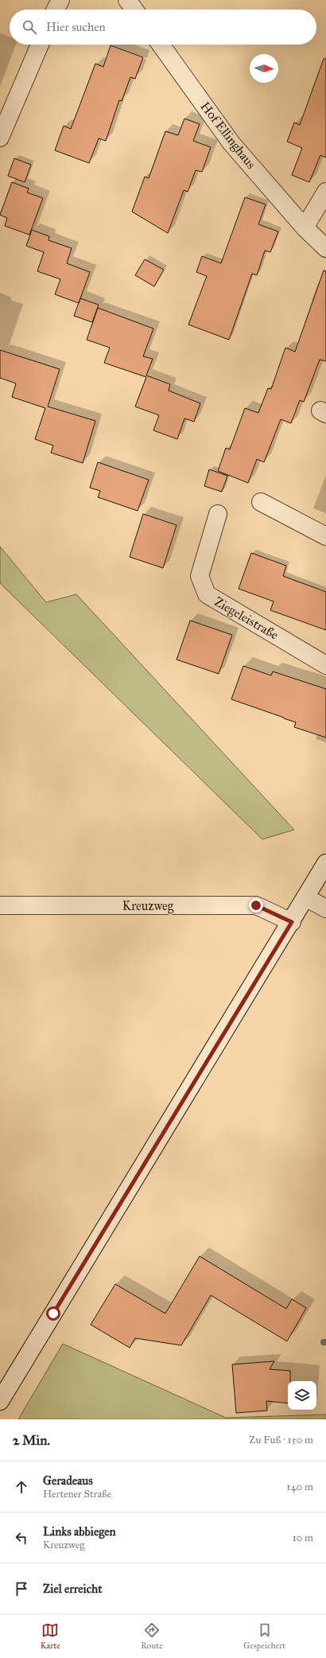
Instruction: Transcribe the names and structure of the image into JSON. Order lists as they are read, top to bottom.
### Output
{
  "streets": {
    "street": ["Hof Ellinghaus", "Ziegeleistraße", "Kreuzweg"]
  },
  "north": "right",
  "page": {
    "search": "Hier suchen",
    "heading": ["2 Min.", "Zu Fuß · 150 m"],
    "list": [
      ["Geradeaus", "Hertener Straße", "140 m"],
      ["Links abbiegen", "Kreuzweg", "10 m"],
      "Ziel erreicht"
    ],
    "nav": ["Karte", "Route", "Gespeichert"]
  }
}
